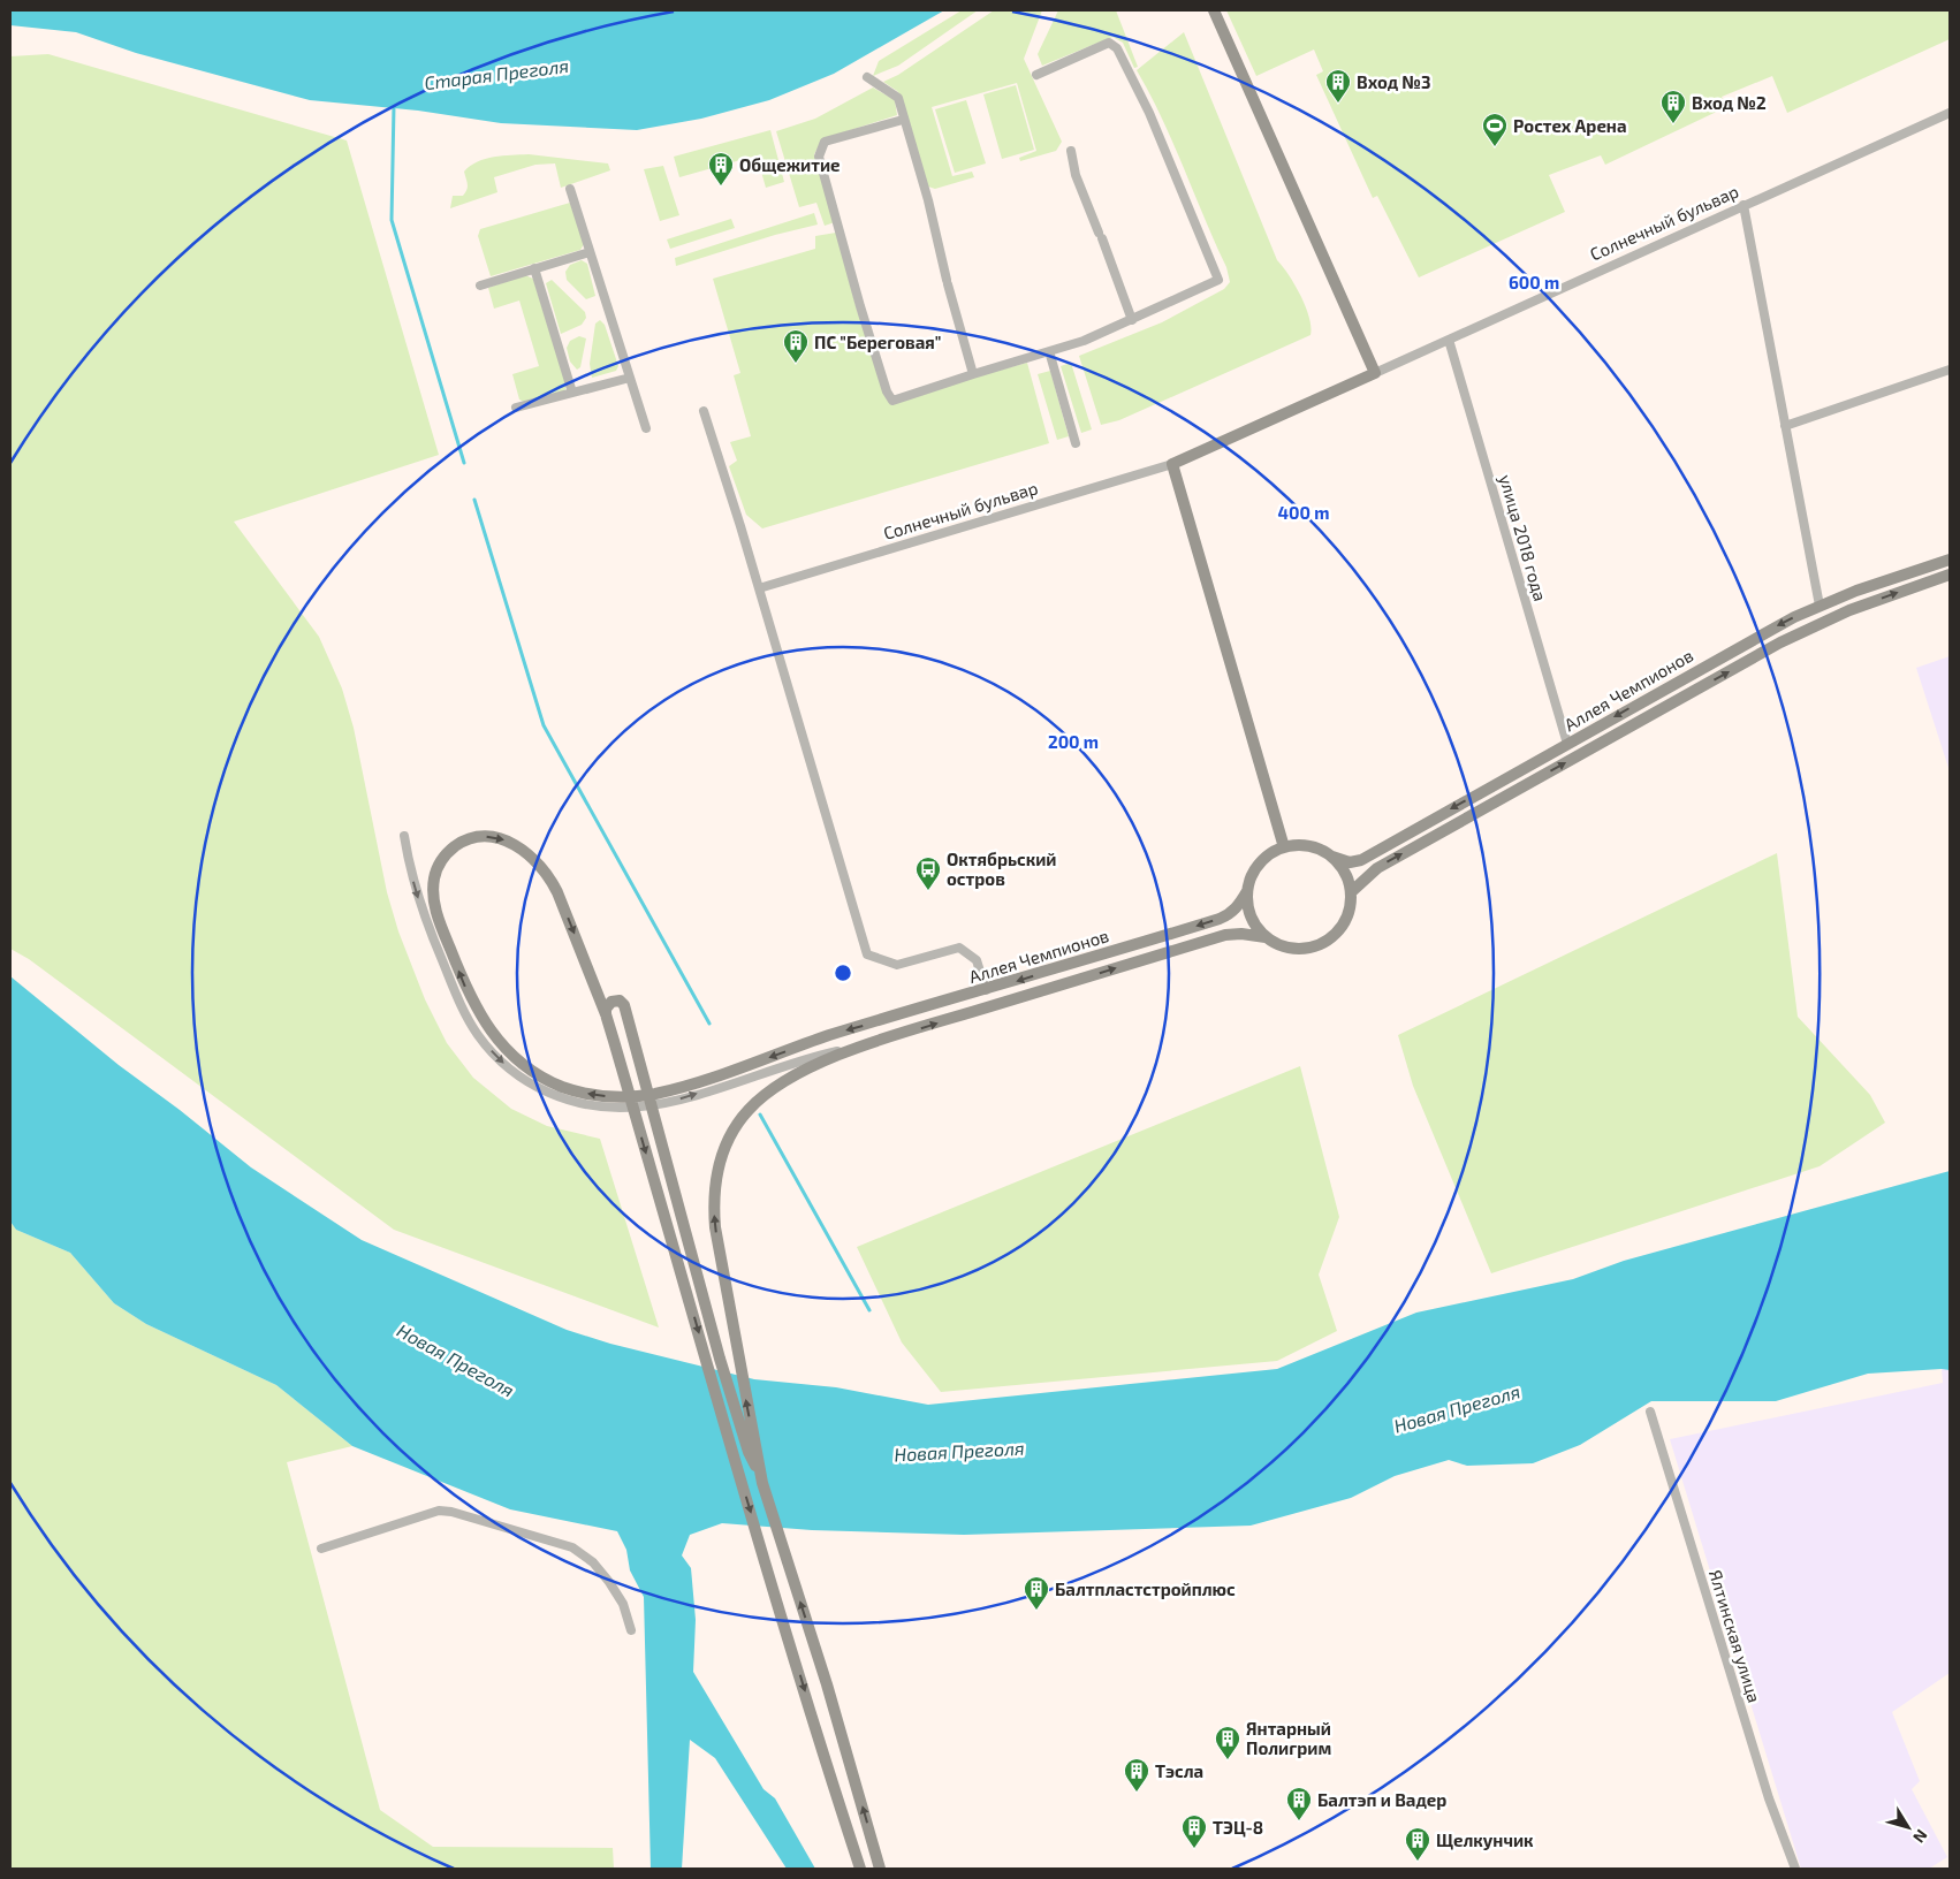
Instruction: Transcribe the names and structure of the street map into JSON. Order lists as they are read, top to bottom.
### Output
{
  "streets": {
    "main road": ["Солнечный бульвар", "Аллея Чемпионов"],
    "street": ["улица 2018 года", "Ялтинская улица"]
  },
  "crossings": [
    ["Солнечный бульвар", "улица 2018 года"],
    ["улица 2018 года", "Аллея Чемпионов"]
  ],
  "water": ["Старая Преголя", "Новая Преголя"],
  "places": {
    "building": [
      "Вход №3",
      "Вход №2",
      "Общежитие",
      "ПС \"Береговая\"",
      "Балтпластстройплюс",
      "Янтарный Полигрим",
      "Тэсла",
      "Балтэп и Вадер",
      "ТЭЦ-8",
      "Щелкунчик"
    ],
    "sports": ["Ростех Арена"],
    "bus stop": ["Октябрьский остров"]
  },
  "north": "bottom right",
  "rings": ["600 m", "400 m", "200 m"]
}
